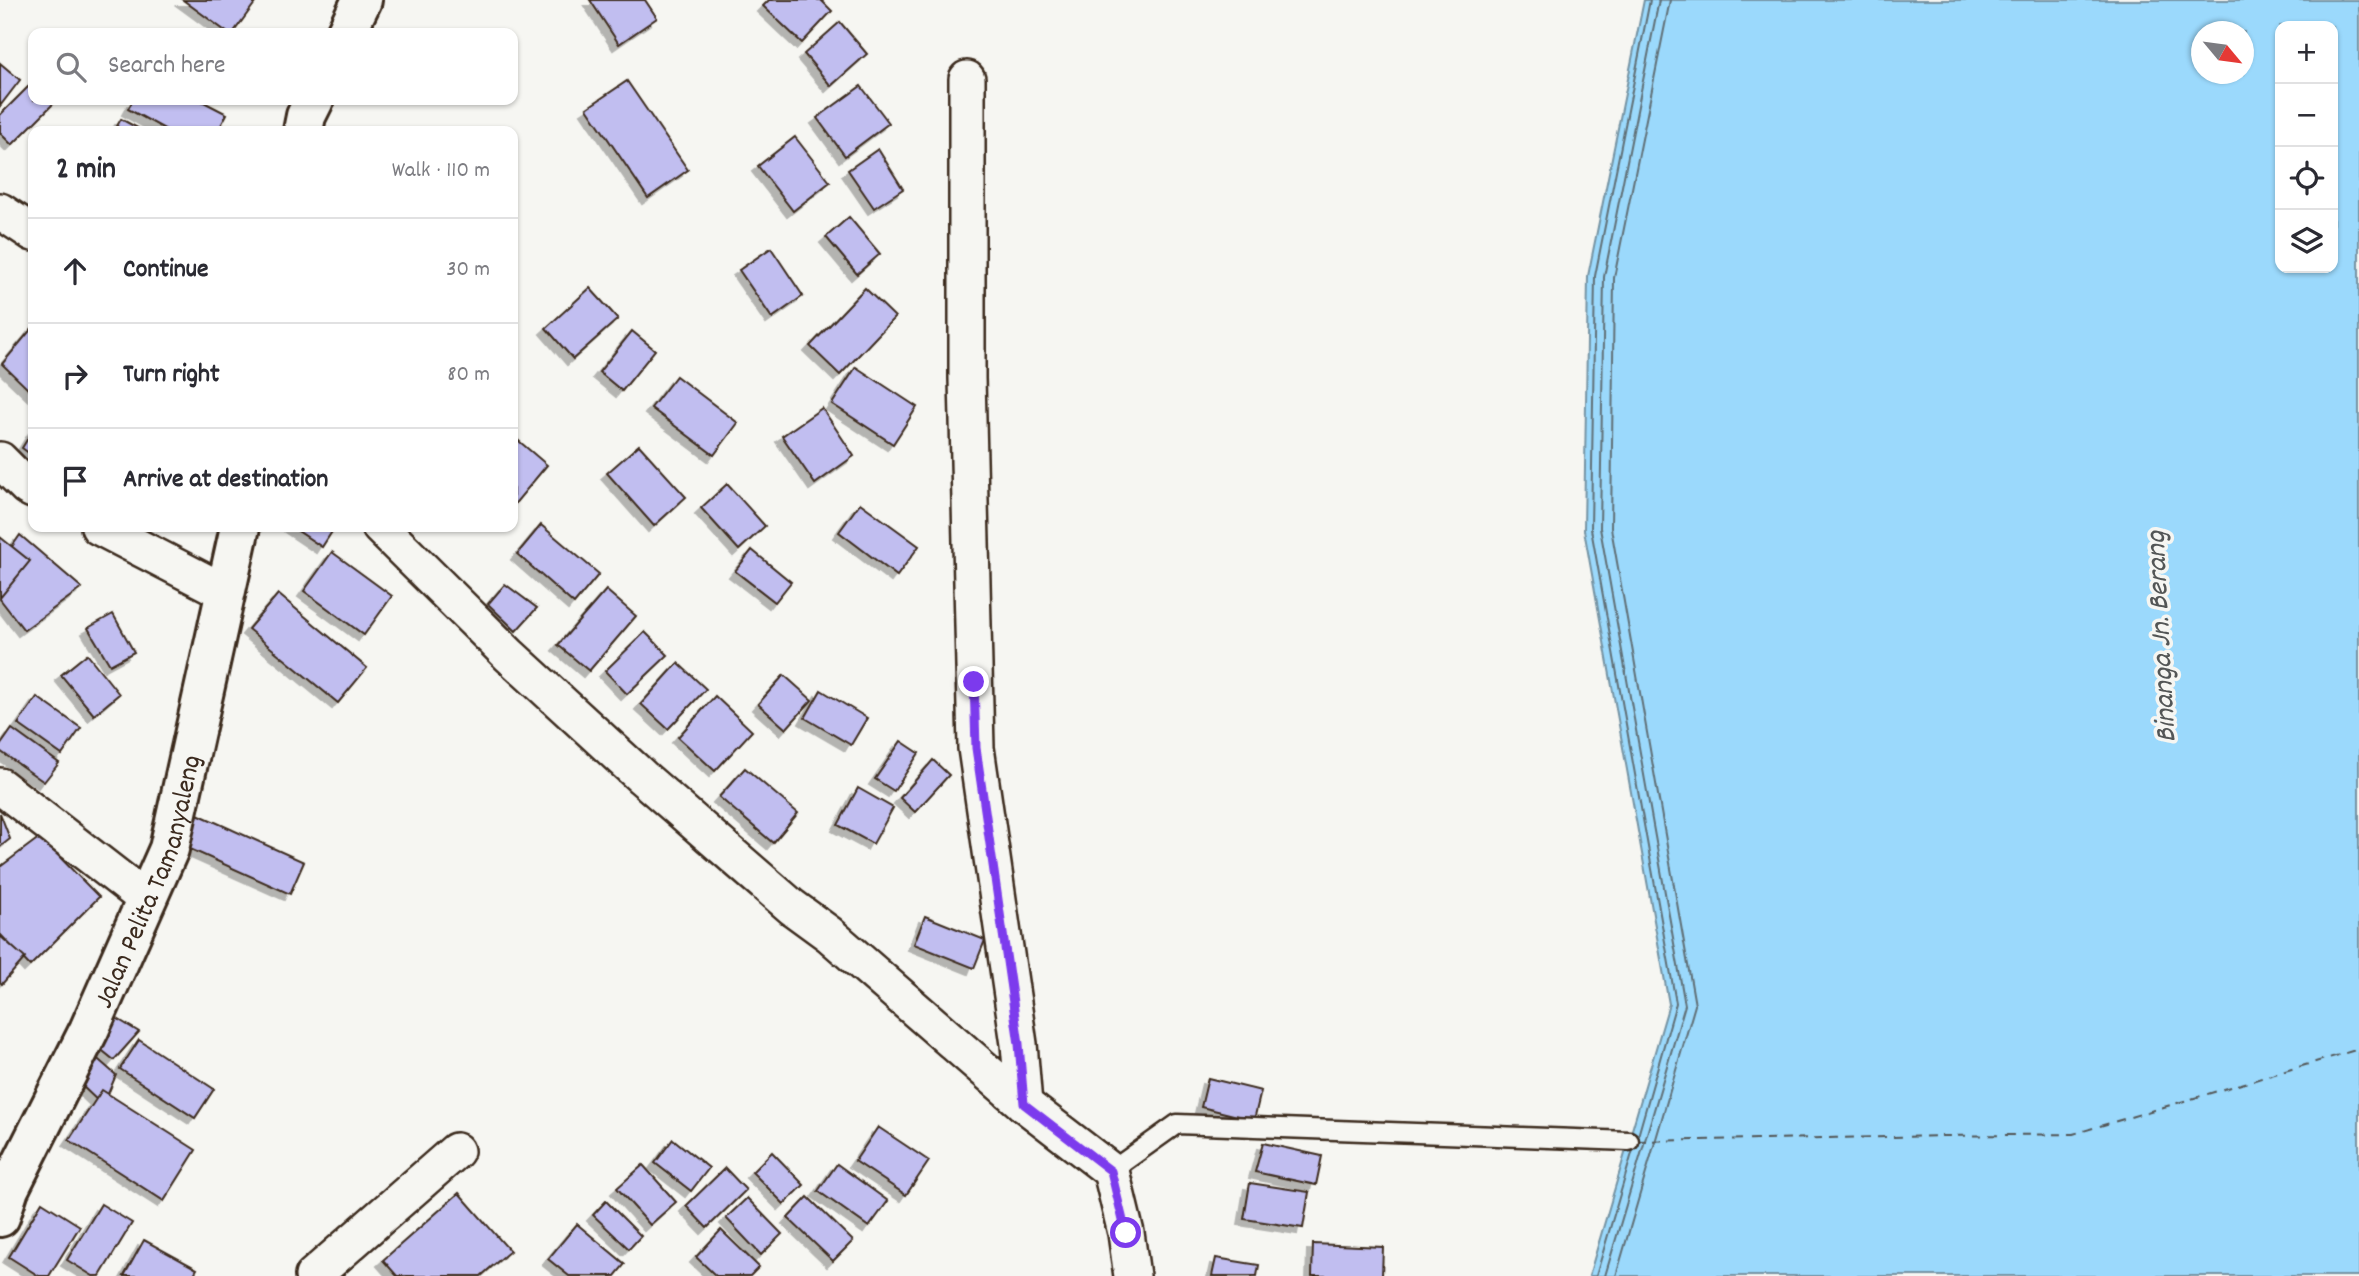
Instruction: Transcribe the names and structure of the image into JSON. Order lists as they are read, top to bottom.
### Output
{
  "streets": {
    "street": ["Jalan Pelita Tamanyaleng"]
  },
  "water": ["Binanga Jn. Berang"],
  "north": "bottom right",
  "page": {
    "map_buttons": ["+", "−"],
    "search": "Search here",
    "heading": ["2 min", "Walk · 110 m"],
    "list": [
      ["Continue", "30 m"],
      ["Turn right", "80 m"],
      "Arrive at destination"
    ]
  }
}
